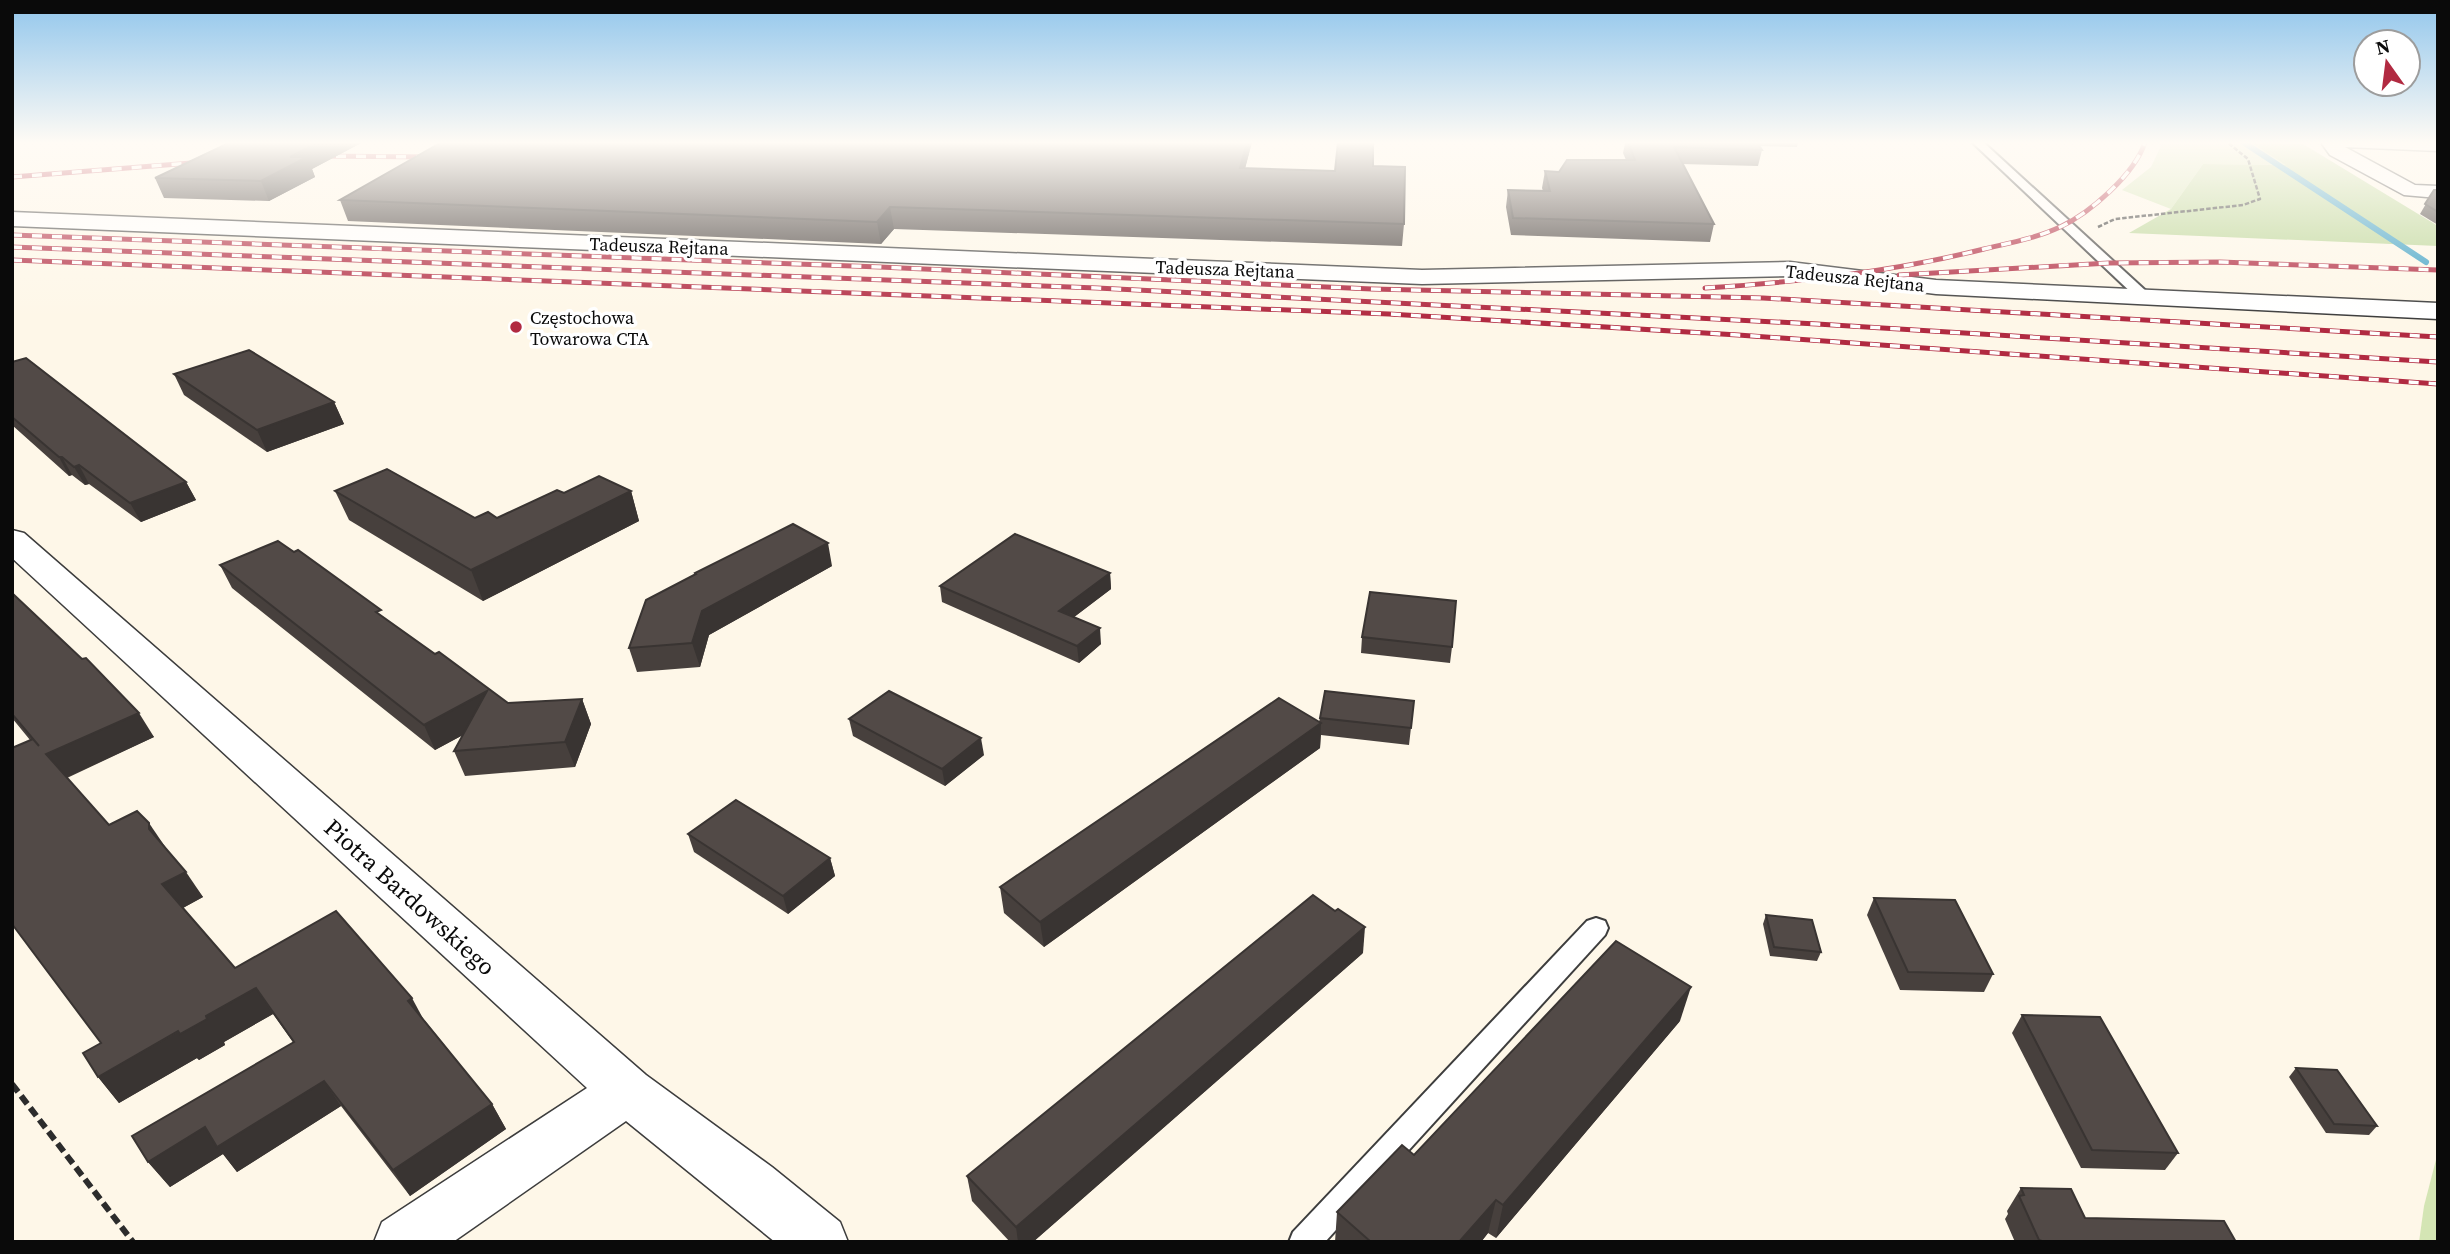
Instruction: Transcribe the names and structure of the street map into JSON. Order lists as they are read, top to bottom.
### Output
{
  "streets": {
    "street": ["Tadeusza Rejtana", "Piotra Bardowskiego"]
  },
  "places": ["Częstochowa Towarowa CTA"],
  "north": "top"
}
